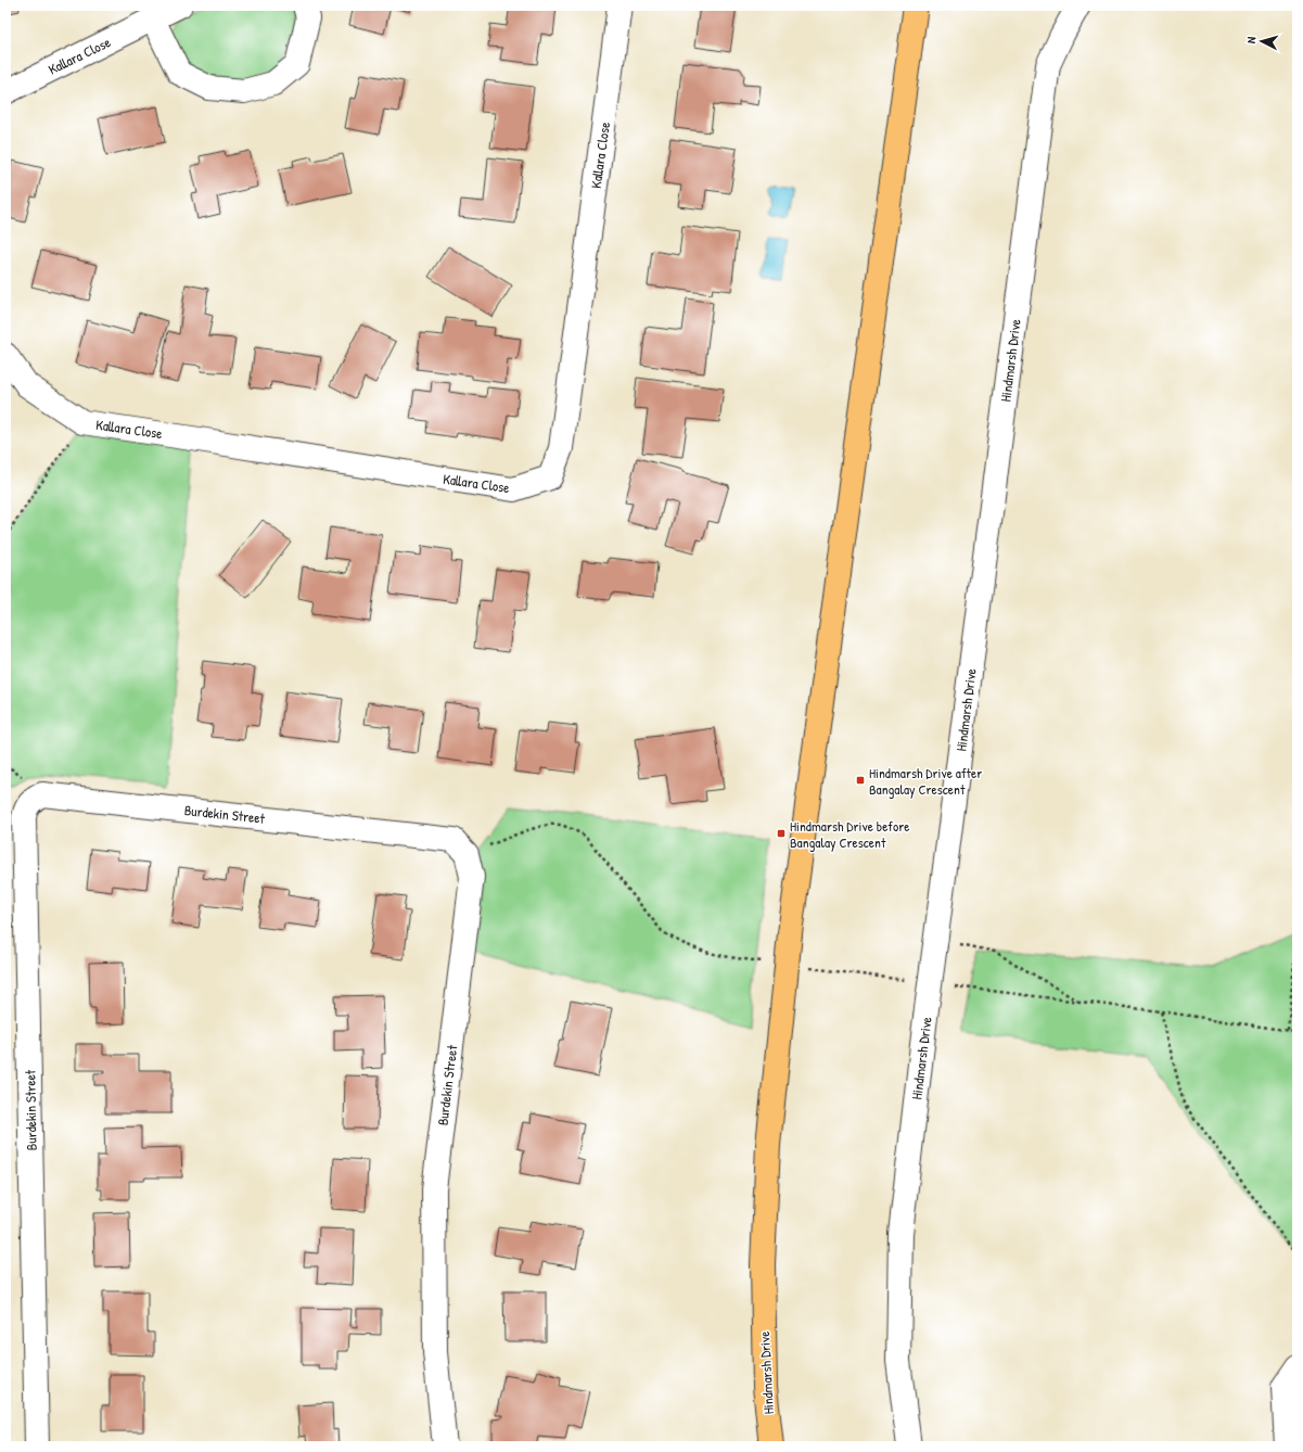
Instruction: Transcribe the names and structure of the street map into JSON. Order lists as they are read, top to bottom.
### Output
{
  "streets": {
    "main road": ["Hindmarsh Drive"],
    "street": ["Kallara Close", "Burdekin Street"]
  },
  "places": {
    "transit": ["Hindmarsh Drive after Bangalay Crescent", "Hindmarsh Drive before Bangalay Crescent"]
  },
  "north": "left"
}
